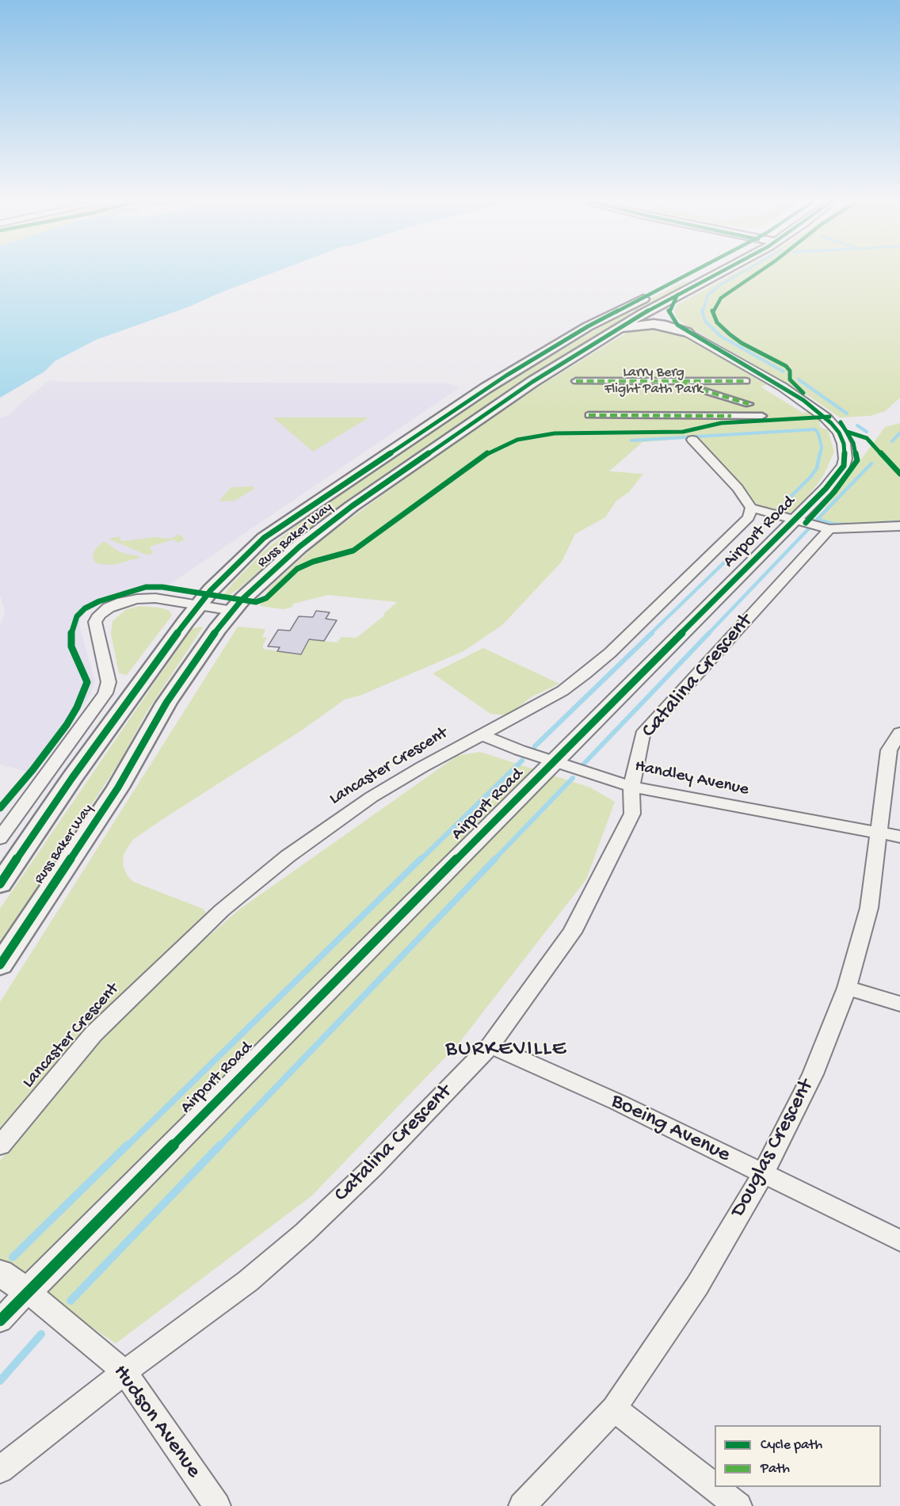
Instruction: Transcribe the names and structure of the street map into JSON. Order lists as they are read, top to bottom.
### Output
{
  "streets": {
    "main road": ["Russ Baker Way"],
    "street": [
      "Airport Road",
      "Catalina Crescent",
      "Lancaster Crescent",
      "Handley Avenue",
      "Boeing Avenue",
      "Douglas Crescent",
      "Hudson Avenue"
    ]
  },
  "crossings": [
    ["Airport Road", "Handley Avenue"],
    ["Airport Road", "Hudson Avenue"],
    ["Catalina Crescent", "Handley Avenue"],
    ["Catalina Crescent", "Boeing Avenue"],
    ["Catalina Crescent", "Hudson Avenue"],
    ["Lancaster Crescent", "Handley Avenue"],
    ["Handley Avenue", "Douglas Crescent"],
    ["Boeing Avenue", "Douglas Crescent"]
  ],
  "districts": ["BURKEVILLE"],
  "parks": ["Larry Berg Flight Path Park"],
  "legend": ["Cycle path", "Path"]
}
